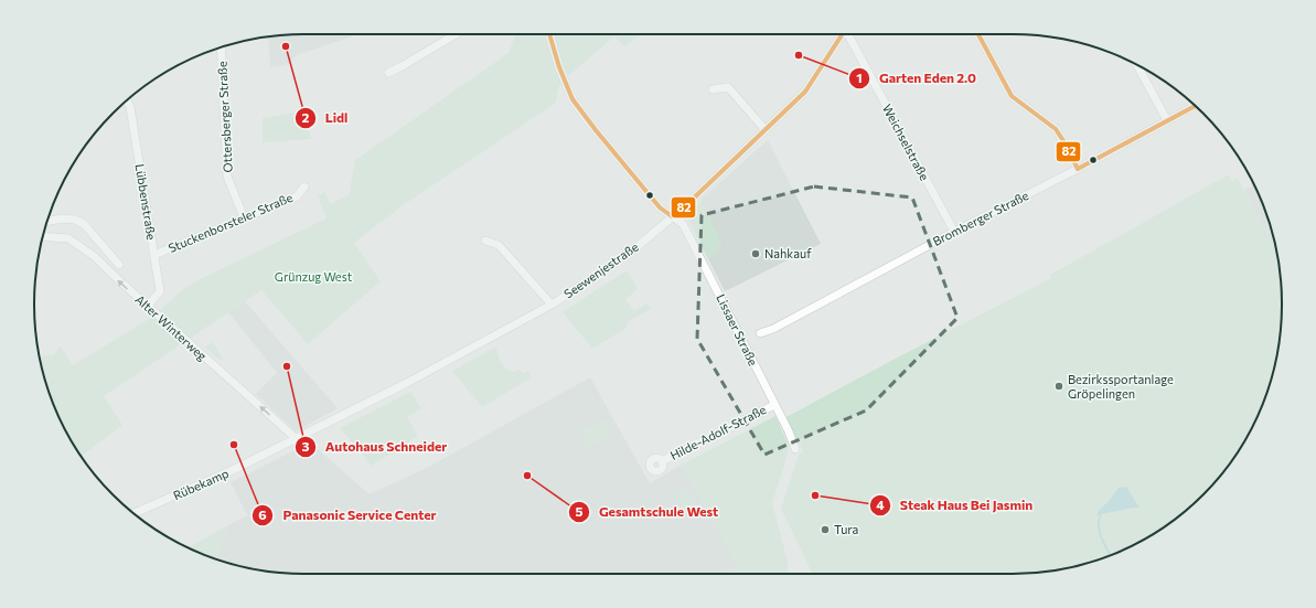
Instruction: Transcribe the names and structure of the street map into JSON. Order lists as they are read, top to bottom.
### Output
{
  "streets": {
    "street": [
      "Ottersberger Straße",
      "Weichselstraße",
      "Lübbenstraße",
      "Bromberger Straße",
      "Stuckenborsteler Straße",
      "Seewenjestraße",
      "Alter Winterweg",
      "Lissaer Straße",
      "Hilde-Adolf-Straße",
      "Rübekamp"
    ]
  },
  "crossings": [
    ["Ottersberger Straße", "Stuckenborsteler Straße"],
    ["Weichselstraße", "Bromberger Straße"],
    ["Lübbenstraße", "Stuckenborsteler Straße"],
    ["Lübbenstraße", "Alter Winterweg"],
    ["Seewenjestraße", "Alter Winterweg"],
    ["Seewenjestraße", "Lissaer Straße"],
    ["Seewenjestraße", "Rübekamp"],
    ["Alter Winterweg", "Rübekamp"],
    ["Lissaer Straße", "Hilde-Adolf-Straße"]
  ],
  "one_way": ["Alter Winterweg"],
  "parks": ["Grünzug West"],
  "places": [
    "Lidl",
    "Garten Eden 2.0",
    "Nahkauf",
    "Autohaus Schneider",
    "Bezirkssportanlage Gröpelingen",
    "Panasonic Service Center",
    "Gesamtschule West",
    "Steak Haus Bei Jasmin",
    "Tura"
  ],
  "lines": ["transit line 82"]
}
